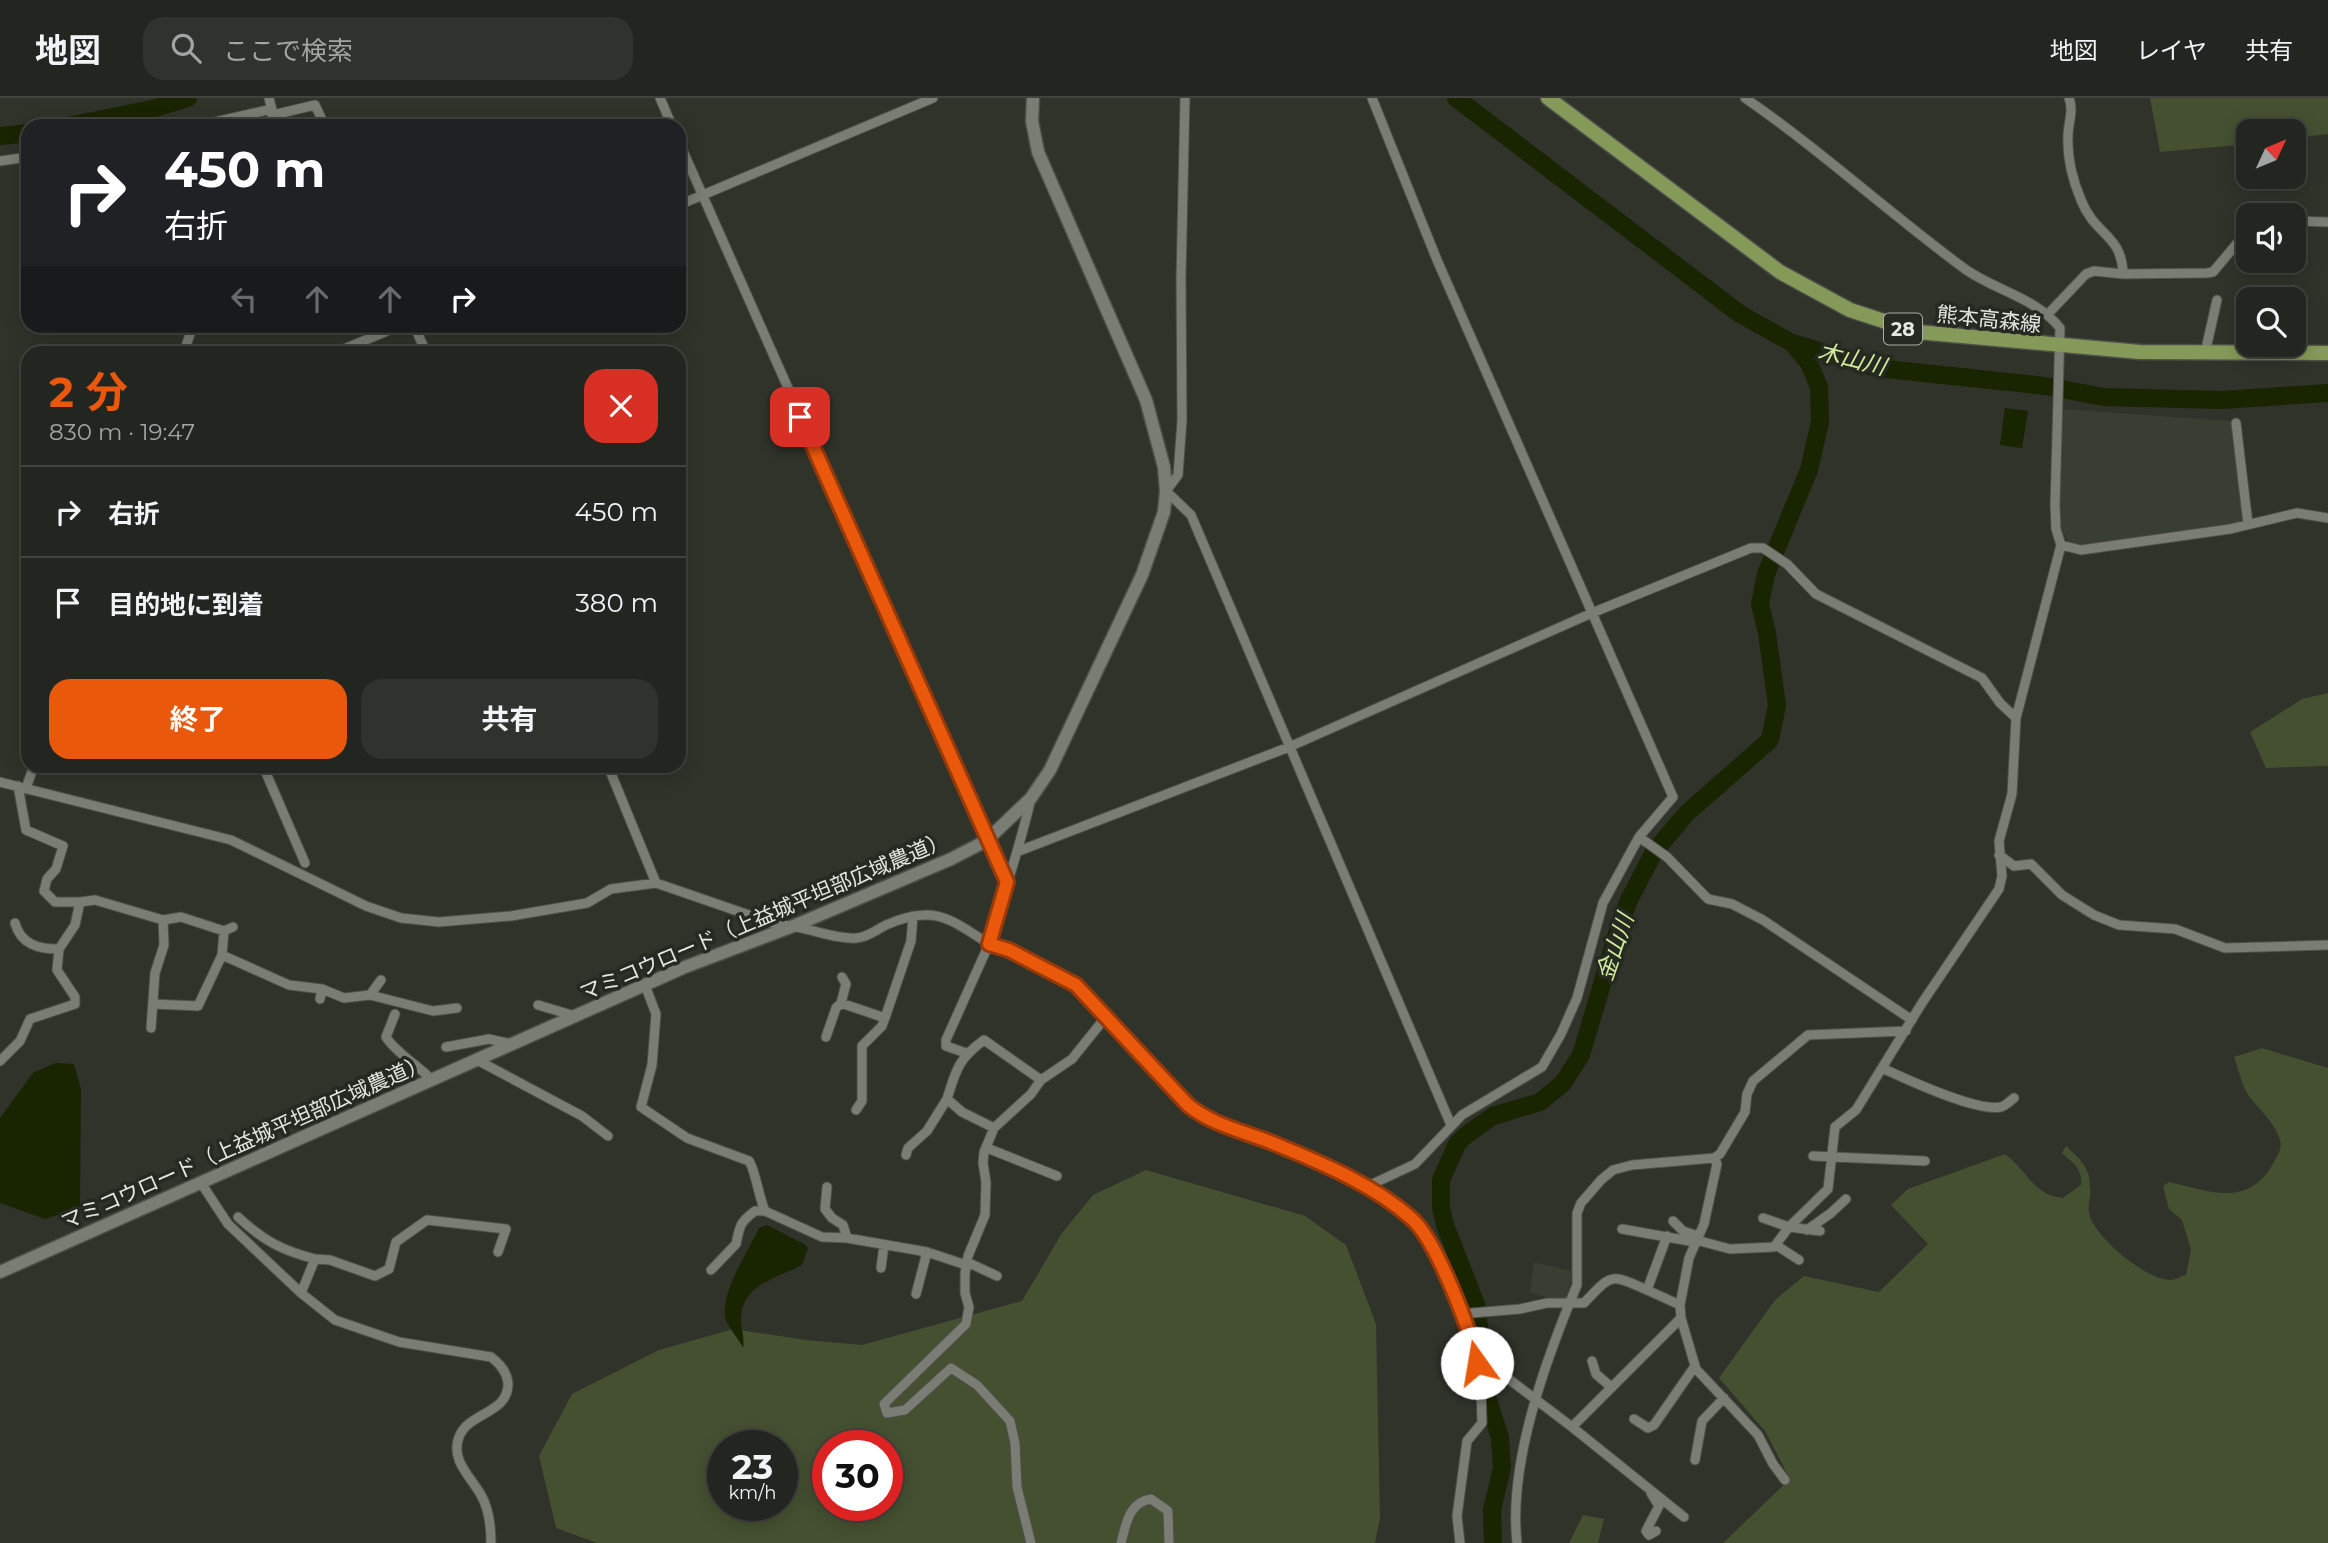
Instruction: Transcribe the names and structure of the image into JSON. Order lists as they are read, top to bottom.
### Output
{
  "streets": {
    "main road": ["熊本高森線", "28"],
    "street": ["マミコウロード（上益城平坦部広域農道）"]
  },
  "water": ["木山川", "金山川"],
  "north": "top right",
  "page": {
    "header": "地図",
    "search": "ここで検索",
    "nav": ["地図", "レイヤ", "共有"],
    "turn": ["450 m", "右折"],
    "heading": ["2 分", "830 m · 19:47"],
    "list": [
      {
        "name": "右折",
        "value": "450 m"
      },
      {
        "name": "目的地に到着",
        "value": "380 m"
      }
    ],
    "buttons": ["終了", "共有"],
    "speed": "23 km/h",
    "limit": "30"
  }
}
